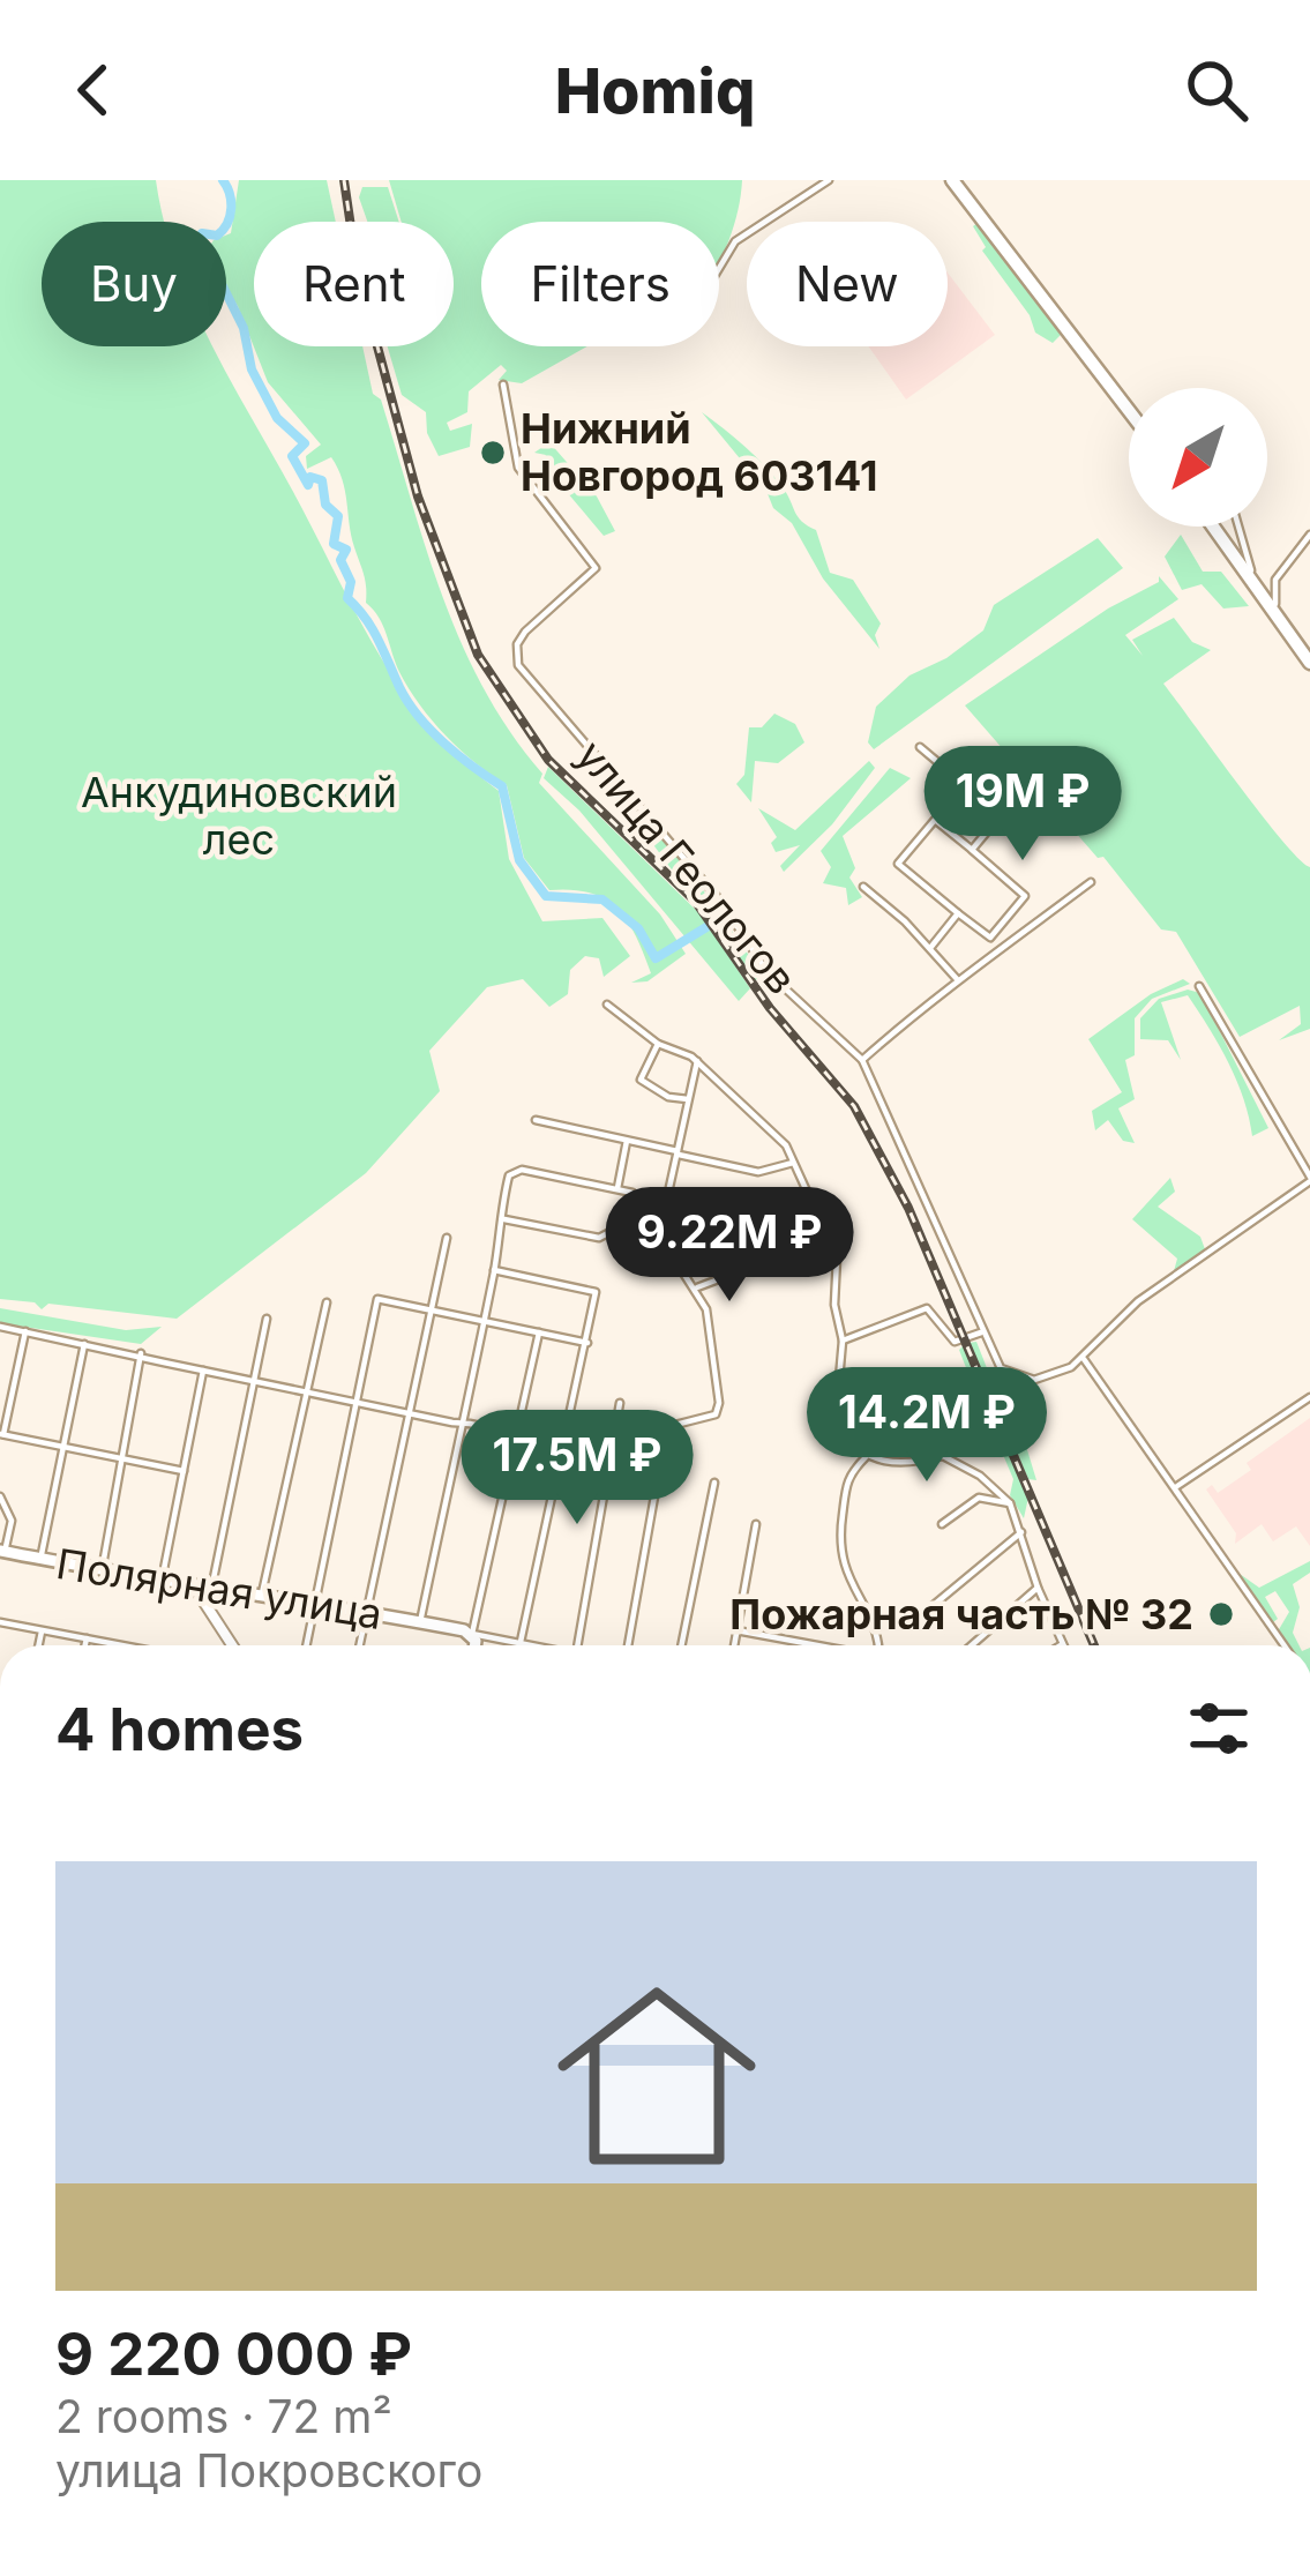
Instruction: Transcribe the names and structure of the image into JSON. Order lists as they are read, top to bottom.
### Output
{
  "streets": {
    "main road": ["Полярная улица"],
    "street": ["улица Геологов"]
  },
  "parks": ["Анкудиновский лес"],
  "places": ["Нижний Новгород 603141", "Пожарная часть № 32"],
  "north": "bottom left",
  "page": {
    "header": "Homiq",
    "chip": [
      "Buy",
      "Rent",
      "Filters",
      "New"
    ],
    "price": [
      "19M ₽",
      "9.22M ₽",
      "14.2M ₽",
      "17.5M ₽"
    ],
    "heading": "4 homes",
    "list": [
      {
        "name": "9 220 000 ₽",
        "note": "2 rooms · 72 m² · улица Покровского"
      }
    ]
  }
}
